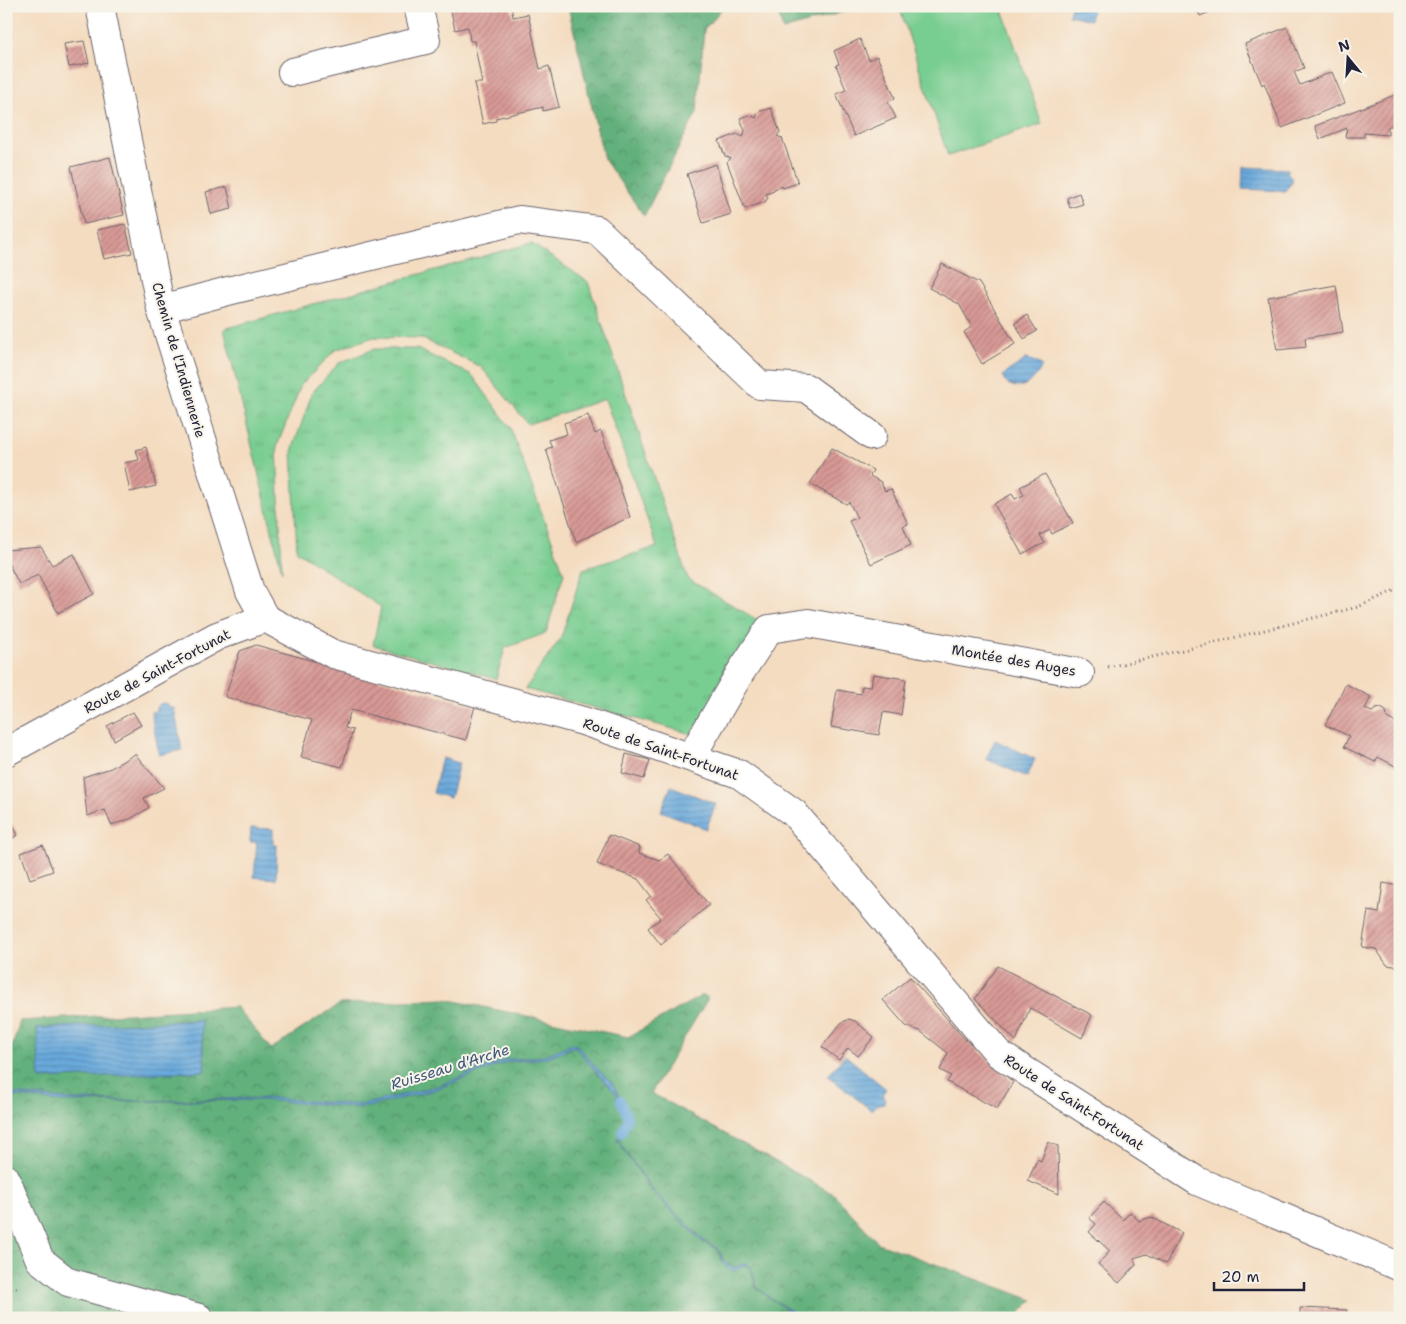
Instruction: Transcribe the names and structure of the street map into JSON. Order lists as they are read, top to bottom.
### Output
{
  "streets": {
    "street": ["Chemin de l'Indiennerie", "Montée des Auges", "Route de Saint-Fortunat"]
  },
  "crossings": [
    ["Chemin de l'Indiennerie", "Route de Saint-Fortunat"],
    ["Montée des Auges", "Route de Saint-Fortunat"]
  ],
  "water": ["Ruisseau d'Arche"],
  "scale_bar": "20 m",
  "north": "top"
}
